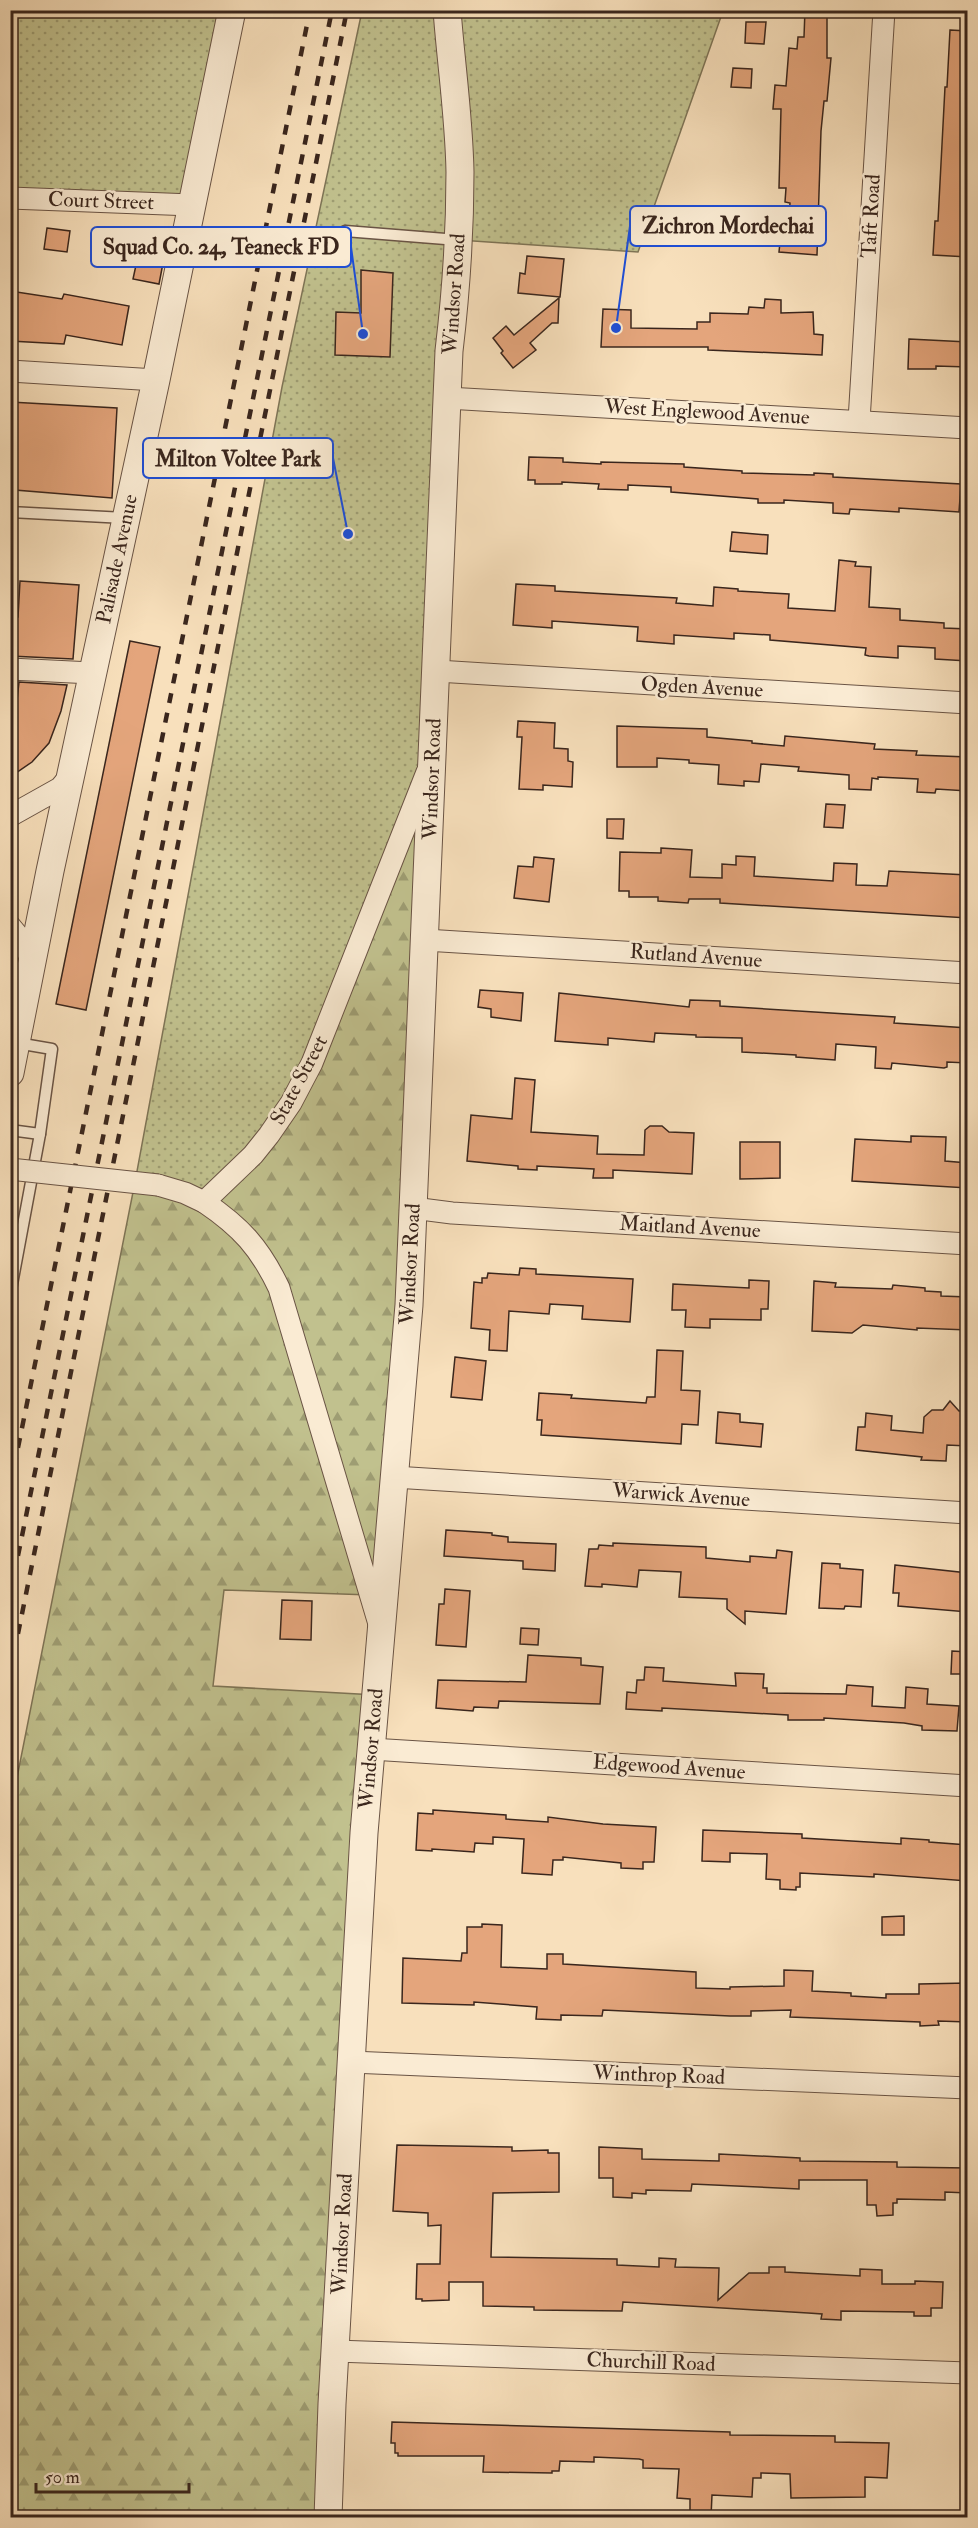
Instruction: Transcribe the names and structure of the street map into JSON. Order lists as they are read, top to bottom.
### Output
{
  "streets": {
    "street": [
      "Court Street",
      "Taft Road",
      "Windsor Road",
      "West Englewood Avenue",
      "Palisade Avenue",
      "Ogden Avenue",
      "Rutland Avenue",
      "State Street",
      "Maitland Avenue",
      "Warwick Avenue",
      "Edgewood Avenue",
      "Winthrop Road",
      "Churchill Road"
    ]
  },
  "crossings": [
    ["Court Street", "Palisade Avenue"],
    ["Taft Road", "West Englewood Avenue"],
    ["Windsor Road", "West Englewood Avenue"],
    ["Windsor Road", "Ogden Avenue"],
    ["Windsor Road", "Rutland Avenue"],
    ["Windsor Road", "State Street"],
    ["Windsor Road", "Maitland Avenue"],
    ["Windsor Road", "Warwick Avenue"],
    ["Windsor Road", "Edgewood Avenue"],
    ["Windsor Road", "Winthrop Road"],
    ["Windsor Road", "Churchill Road"]
  ],
  "places": ["Zichron Mordechai", "Squad Co. 24, Teaneck FD", "Milton Voltee Park"],
  "scale_bar": "50 m"
}
